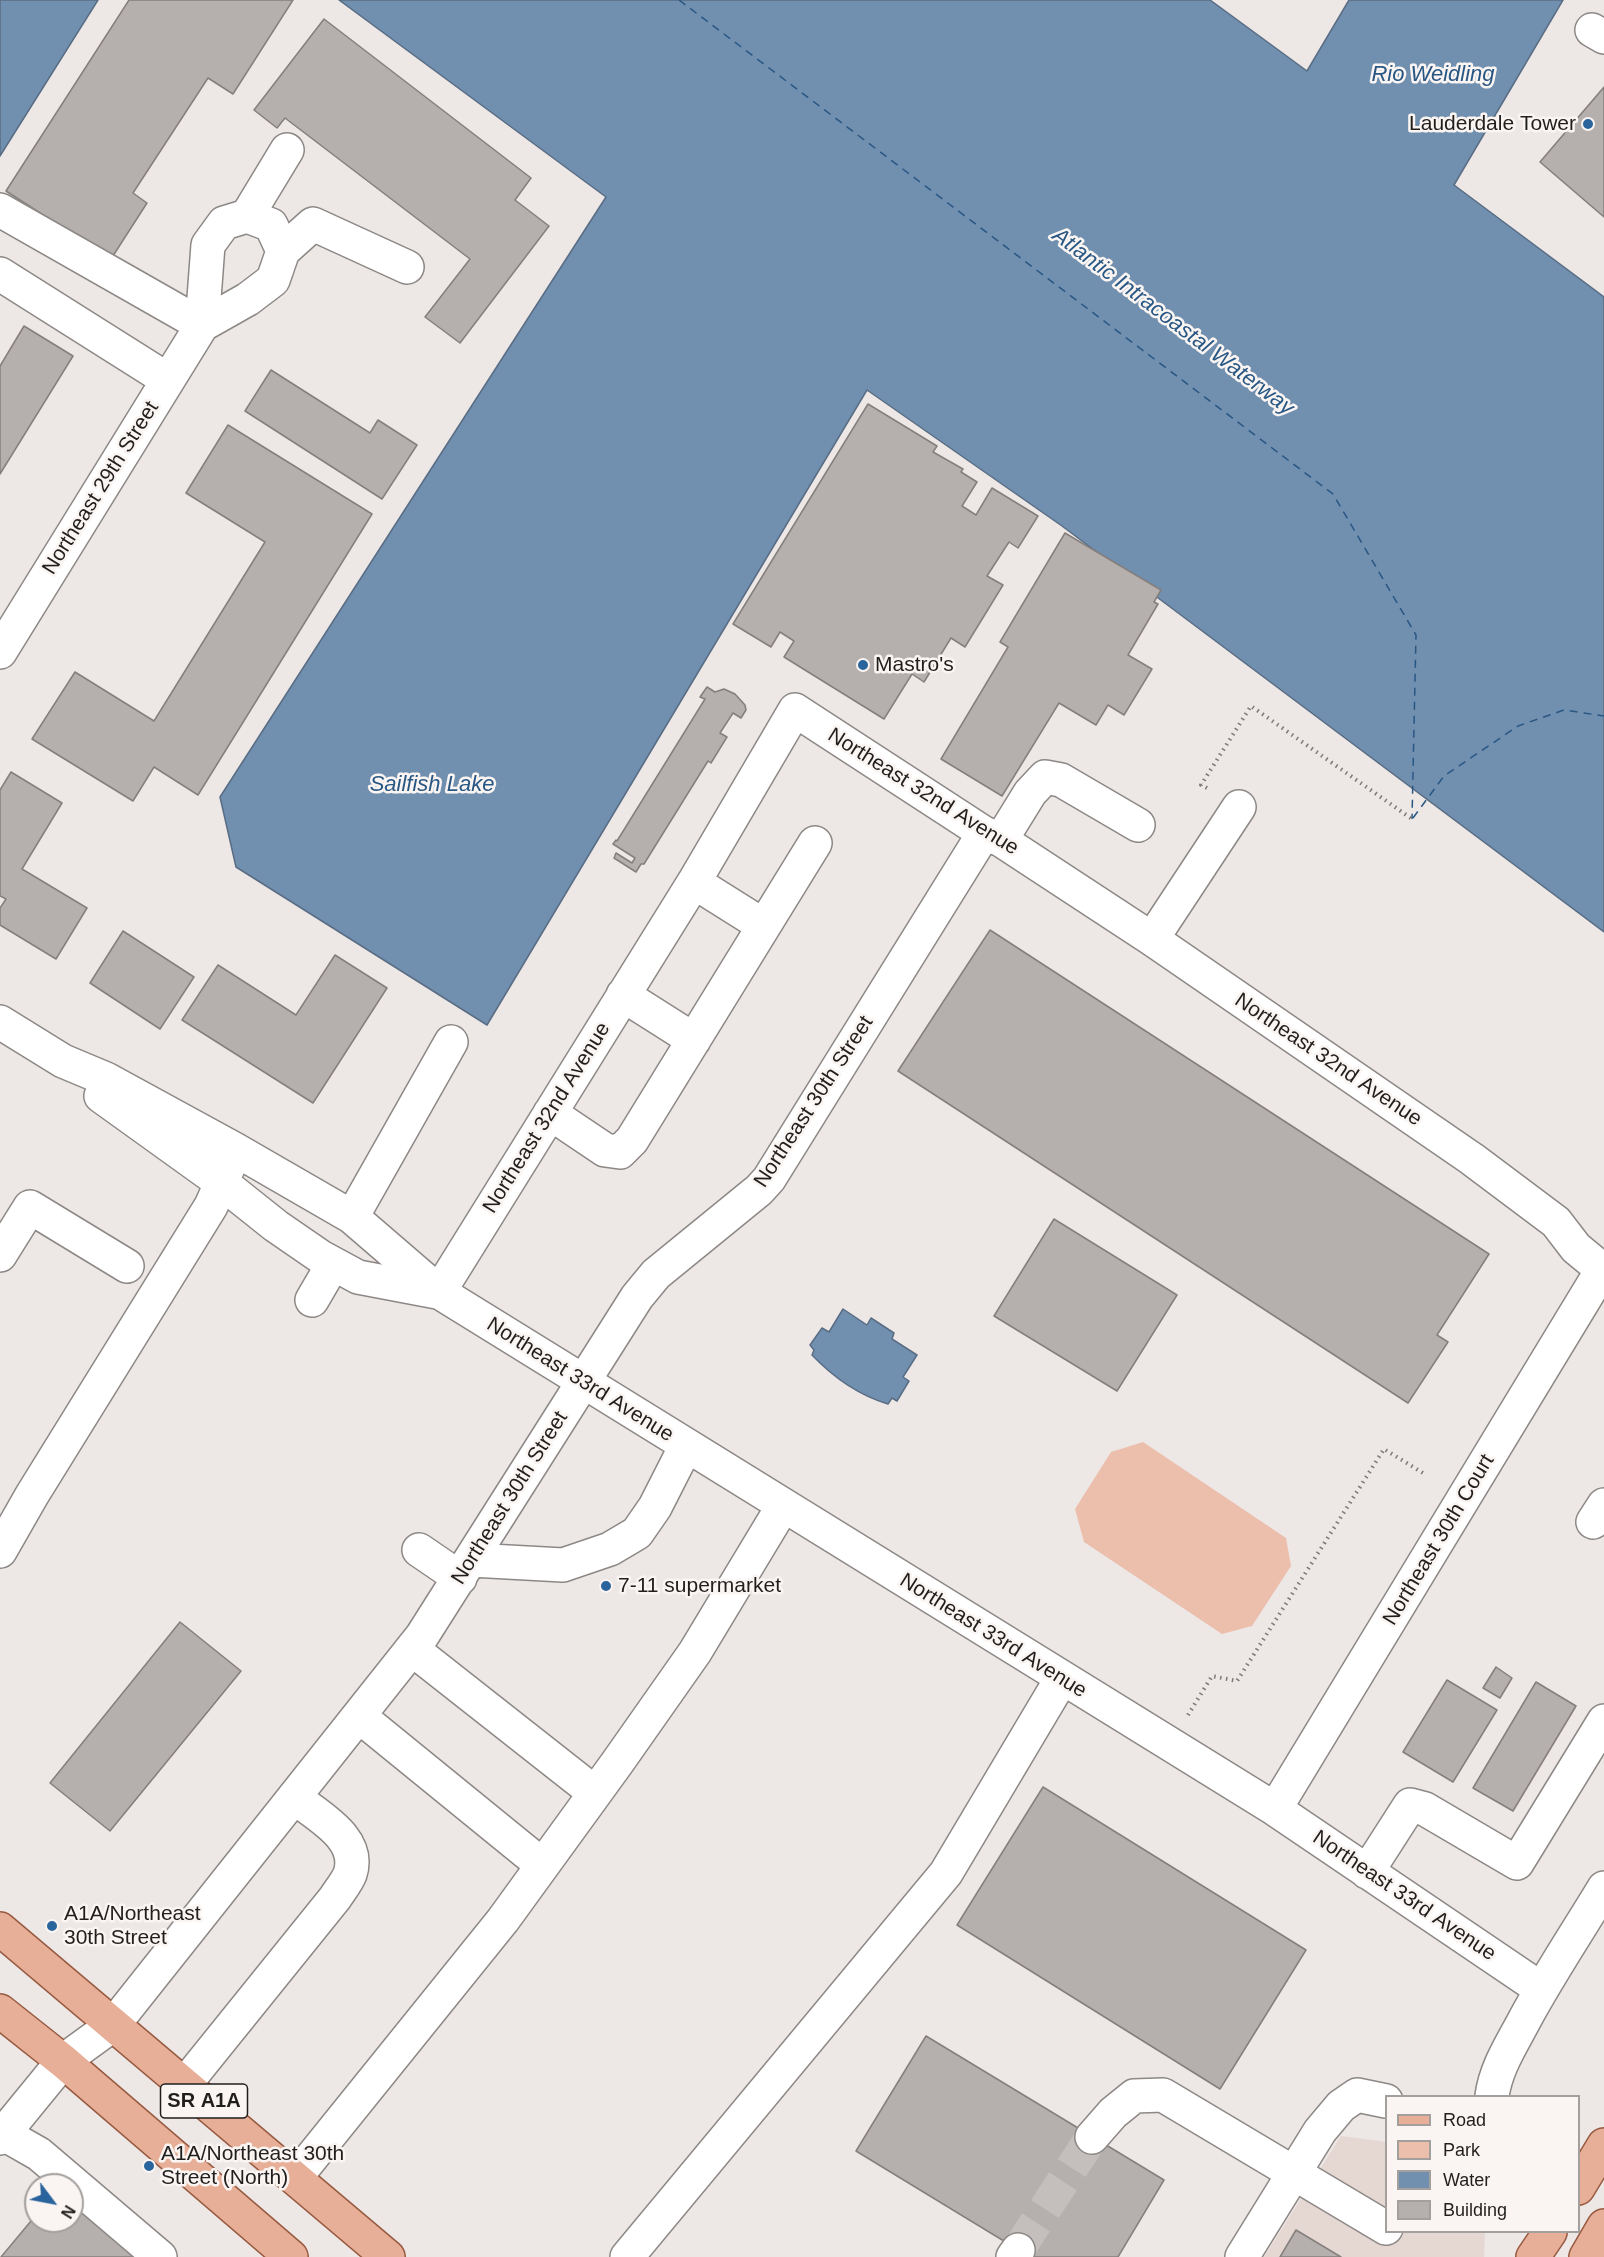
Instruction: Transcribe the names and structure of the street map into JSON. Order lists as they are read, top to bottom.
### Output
{
  "streets": {
    "main road": ["SR A1A"],
    "street": [
      "Northeast 29th Street",
      "Northeast 32nd Avenue",
      "Northeast 30th Street",
      "Northeast 33rd Avenue",
      "Northeast 30th Court"
    ]
  },
  "crossings": [
    ["Northeast 32nd Avenue", "Northeast 30th Street"],
    ["Northeast 32nd Avenue", "Northeast 33rd Avenue"],
    ["Northeast 32nd Avenue", "Northeast 30th Court"],
    ["Northeast 30th Street", "Northeast 33rd Avenue"],
    ["Northeast 30th Street", "SR A1A"],
    ["Northeast 33rd Avenue", "Northeast 30th Court"]
  ],
  "water": ["Rio Weidling", "Atlantic Intracoastal Waterway", "Sailfish Lake"],
  "places": [
    "Lauderdale Tower",
    "Mastro's",
    "7-11 supermarket",
    "A1A/Northeast 30th Street",
    "A1A/Northeast 30th Street (North)"
  ],
  "legend": [
    "Road",
    "Park",
    "Water",
    "Building"
  ],
  "north": "bottom right"
}
